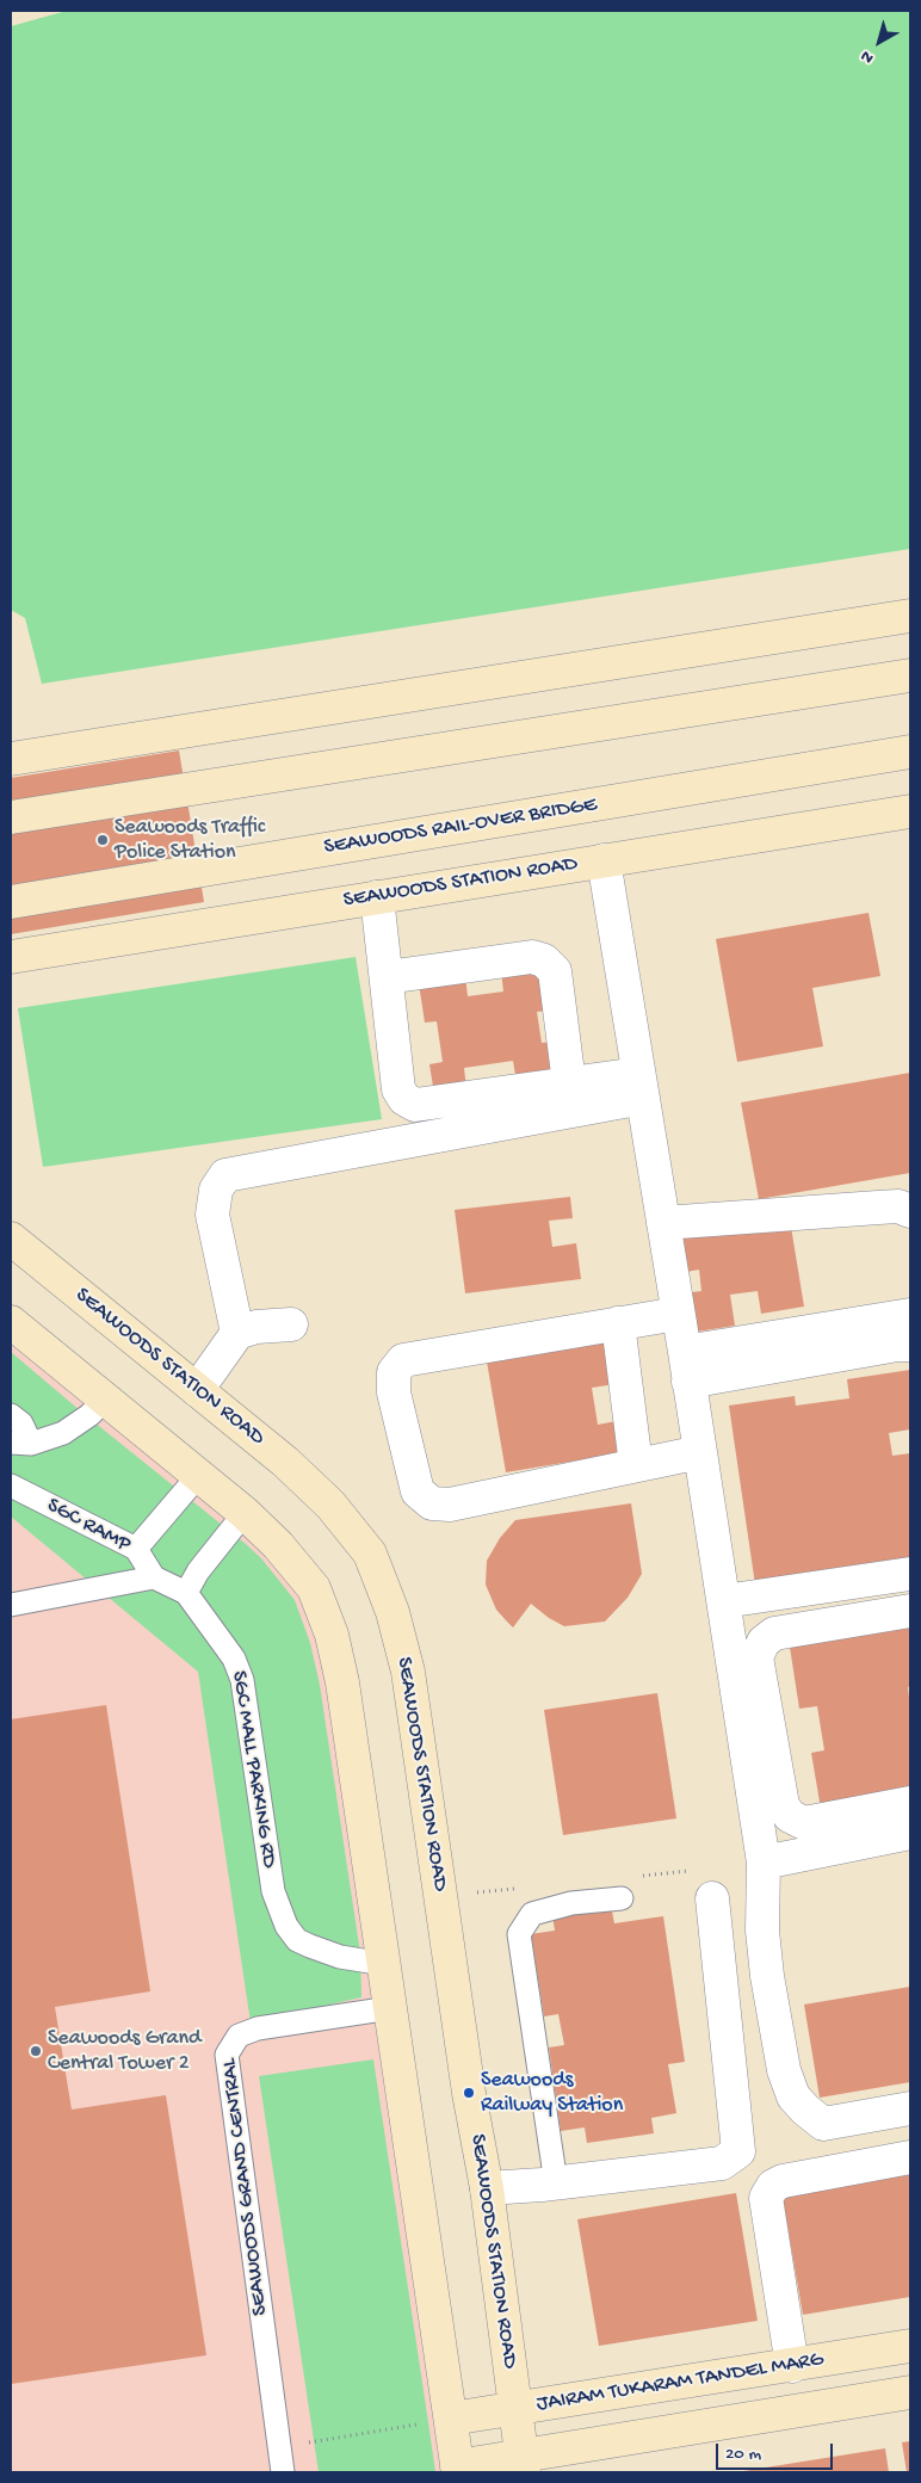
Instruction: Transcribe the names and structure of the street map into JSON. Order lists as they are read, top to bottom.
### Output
{
  "streets": {
    "main road": ["SEAWOODS RAIL-OVER BRIDGE", "SEAWOODS STATION ROAD", "JAIRAM TUKARAM TANDEL MARG"],
    "lane": ["SGC RAMP", "SGC MALL PARKING RD", "SEAWOODS GRAND CENTRAL"]
  },
  "crossings": [
    ["SEAWOODS STATION ROAD", "JAIRAM TUKARAM TANDEL MARG"],
    ["SGC RAMP", "SGC MALL PARKING RD"]
  ],
  "places": ["Seawoods Traffic Police Station", "Seawoods Grand Central Tower 2", "Seawoods Railway Station"],
  "scale_bar": "20 m",
  "north": "bottom left"
}
